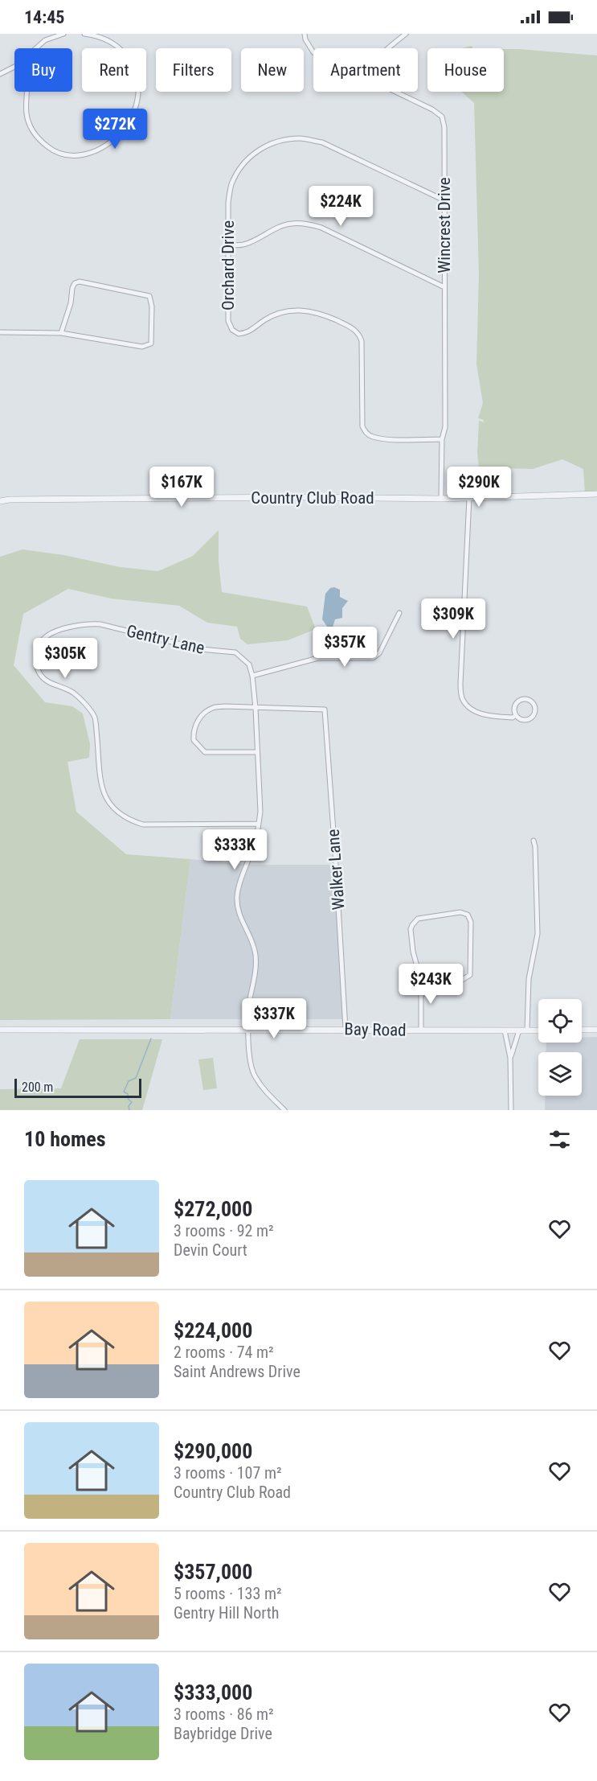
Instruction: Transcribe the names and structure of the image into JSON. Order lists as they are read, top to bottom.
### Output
{
  "streets": {
    "street": [
      "Wincrest Drive",
      "Orchard Drive",
      "Country Club Road",
      "Gentry Lane",
      "Walker Lane",
      "Bay Road"
    ]
  },
  "crossings": [
    ["Wincrest Drive", "Orchard Drive"],
    ["Wincrest Drive", "Country Club Road"],
    ["Gentry Lane", "Walker Lane"],
    ["Gentry Lane", "Bay Road"],
    ["Walker Lane", "Bay Road"]
  ],
  "scale_bar": "200 m",
  "page": {
    "status": "14:45",
    "chip": [
      "Buy",
      "Rent",
      "Filters",
      "New",
      "Apartment",
      "House"
    ],
    "price": [
      "$272K",
      "$224K",
      "$167K",
      "$290K",
      "$309K",
      "$357K",
      "$305K",
      "$333K",
      "$243K",
      "$337K"
    ],
    "scale": "200 m",
    "heading": "10 homes",
    "list": [
      {
        "name": "$272,000",
        "note": "3 rooms · 92 m² · Devin Court"
      },
      {
        "name": "$224,000",
        "note": "2 rooms · 74 m² · Saint Andrews Drive"
      },
      {
        "name": "$290,000",
        "note": "3 rooms · 107 m² · Country Club Road"
      },
      {
        "name": "$357,000",
        "note": "5 rooms · 133 m² · Gentry Hill North"
      },
      {
        "name": "$333,000",
        "note": "3 rooms · 86 m² · Baybridge Drive"
      }
    ]
  }
}
